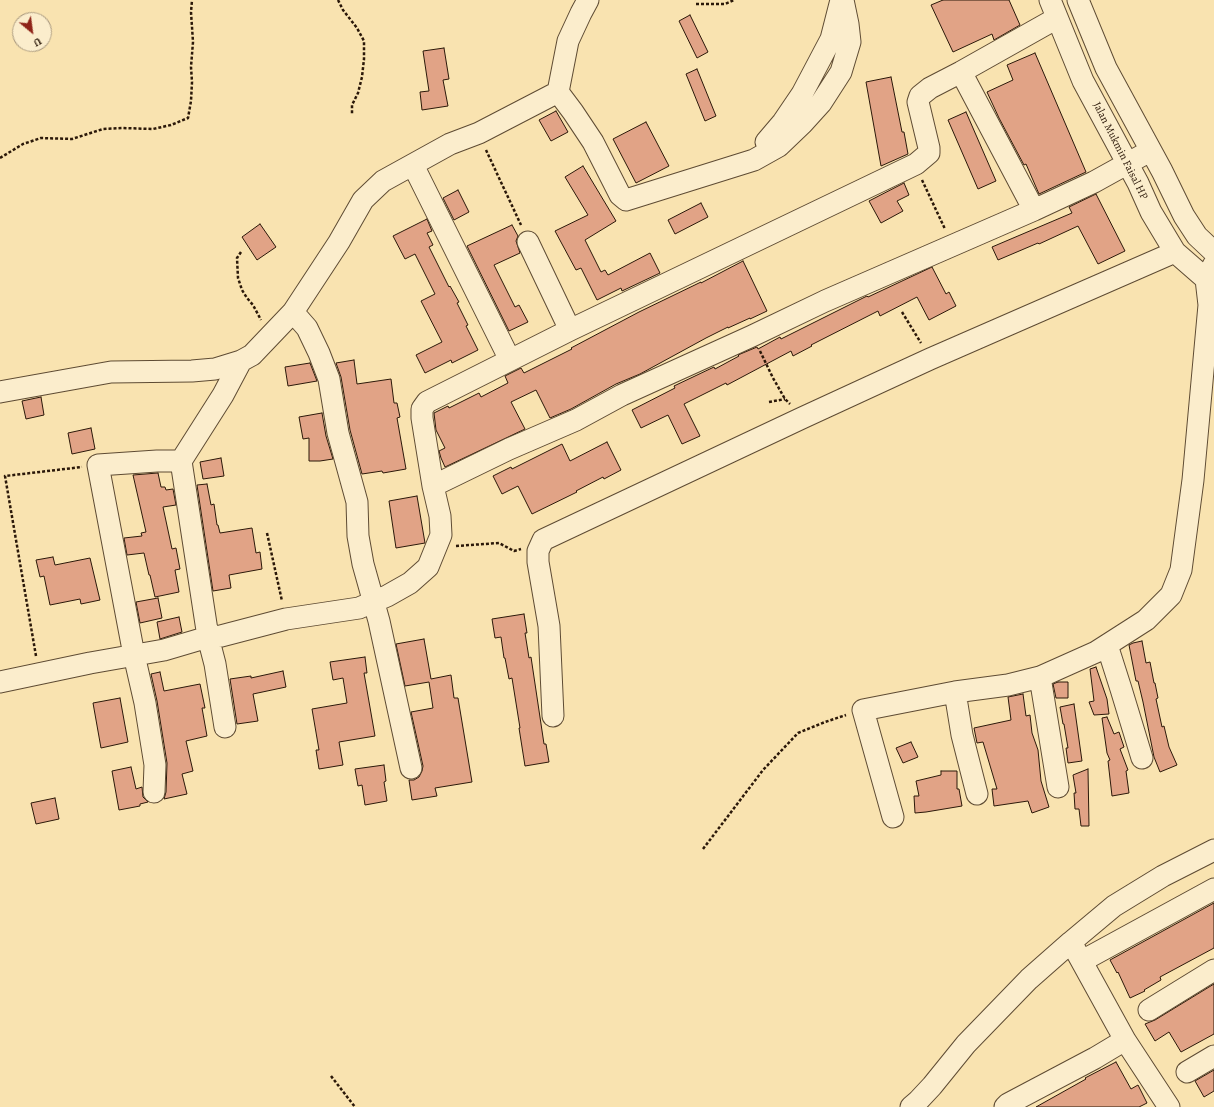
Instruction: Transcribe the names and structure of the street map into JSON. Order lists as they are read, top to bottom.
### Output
{
  "streets": {
    "street": ["Jalan Mukmin Faisal HP"]
  },
  "north": "bottom right"
}
